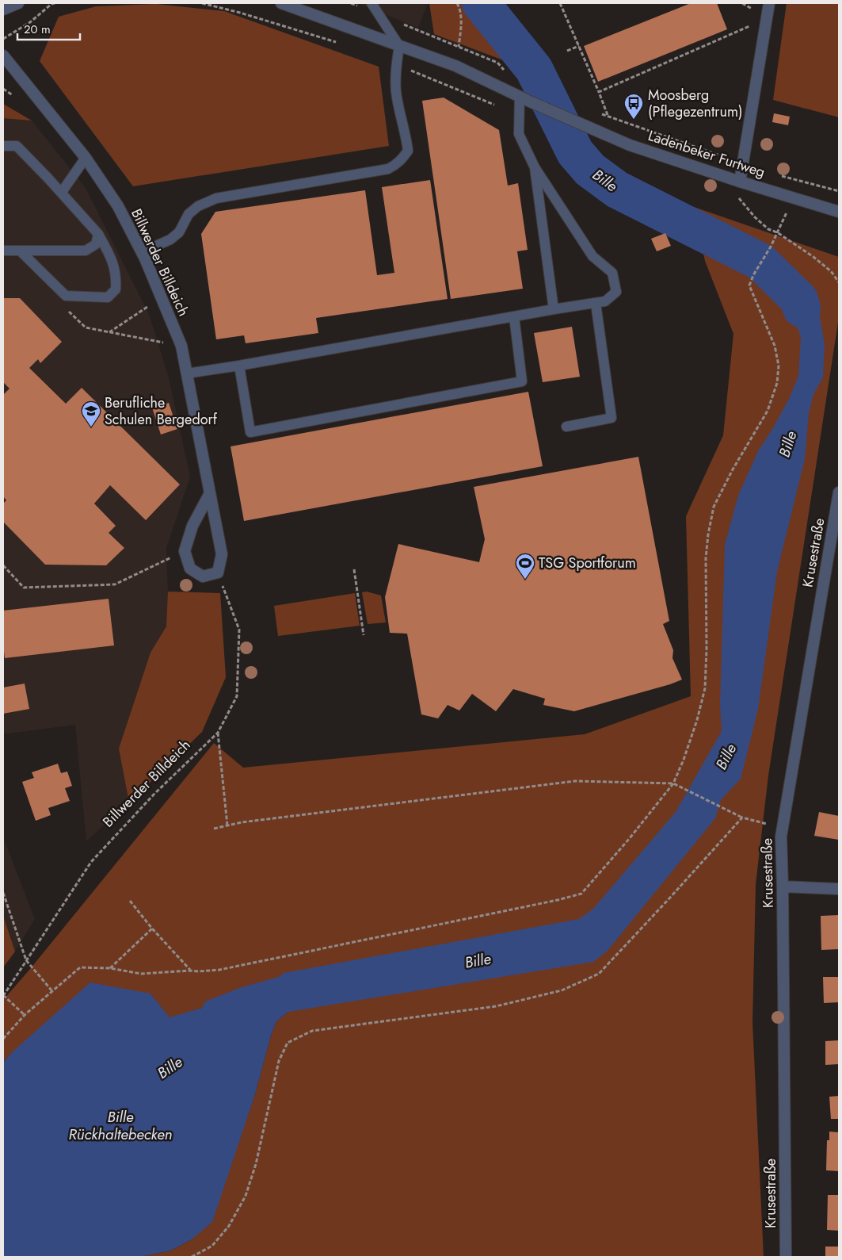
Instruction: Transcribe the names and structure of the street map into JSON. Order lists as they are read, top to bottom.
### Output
{
  "streets": {
    "street": ["Ladenbeker Furtweg", "Billwerder Billdeich", "Krusestraße"]
  },
  "water": ["Bille", "Bille Rückhaltebecken"],
  "places": {
    "bus stop": ["Moosberg (Pflegezentrum)"],
    "school or university": ["Berufliche Schulen Bergedorf"],
    "sports": ["TSG Sportforum"]
  },
  "scale_bar": "20 m"
}
